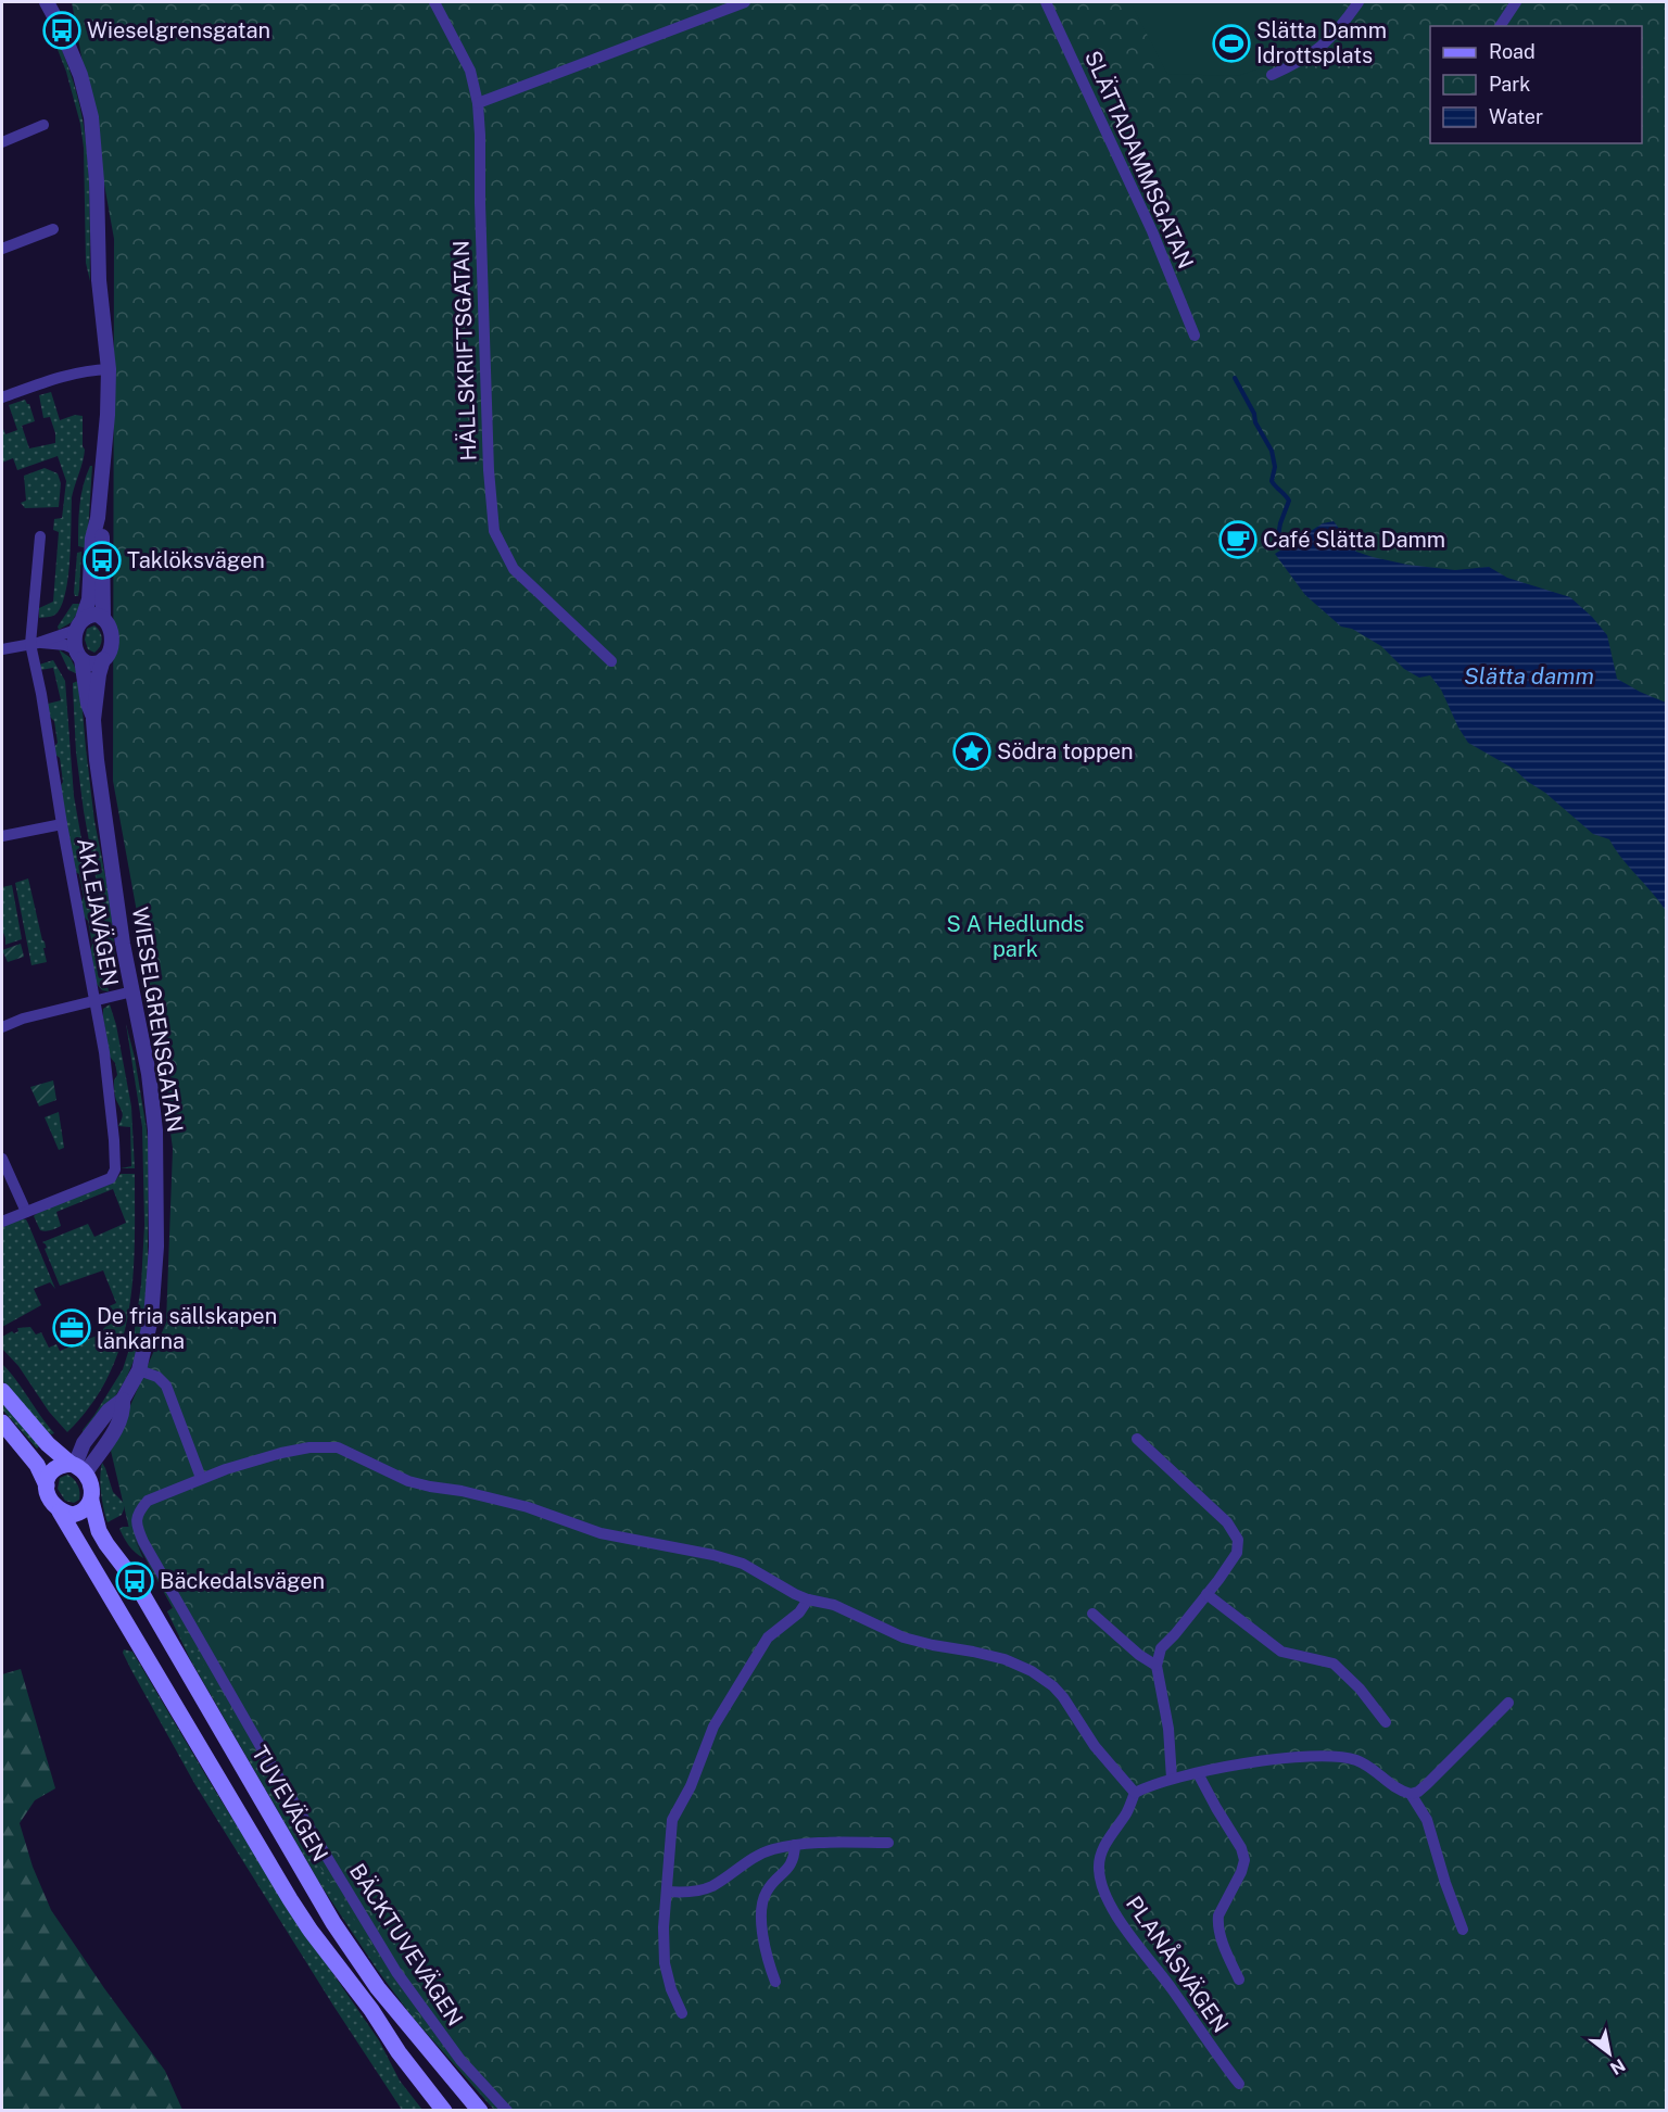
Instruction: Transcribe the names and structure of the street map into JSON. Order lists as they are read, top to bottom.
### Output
{
  "streets": {
    "main road": ["TUVEVÄGEN"],
    "street": [
      "SLÄTTADAMMSGATAN",
      "HÄLLSKRIFTSGATAN",
      "AKLEJAVÄGEN",
      "WIESELGRENSGATAN",
      "BÄCKTUVEVÄGEN",
      "PLANÅSVÄGEN"
    ]
  },
  "crossings": [
    ["WIESELGRENSGATAN", "TUVEVÄGEN"]
  ],
  "water": ["Slätta damm"],
  "parks": ["S A Hedlunds park"],
  "places": {
    "bus stop": ["Wieselgrensgatan", "Taklöksvägen", "Bäckedalsvägen"],
    "sports": ["Slätta Damm Idrottsplats"],
    "cafe": ["Café Slätta Damm"],
    "place": ["Södra toppen"],
    "office": ["De fria sällskapen länkarna"]
  },
  "legend": ["Road", "Park", "Water"],
  "north": "bottom right"
}
